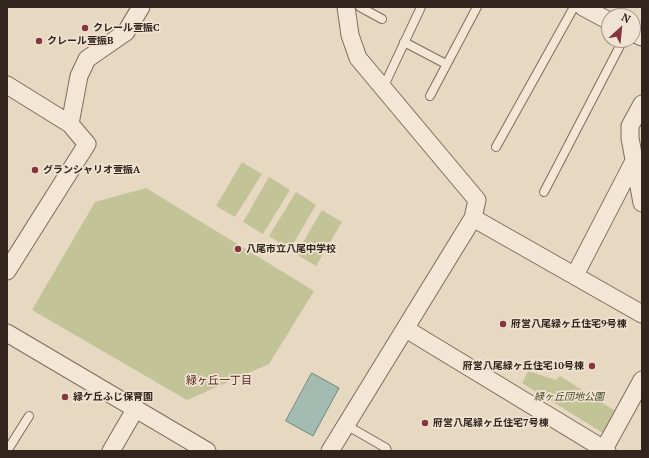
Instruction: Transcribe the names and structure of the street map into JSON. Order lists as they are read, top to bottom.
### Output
{
  "districts": ["緑ヶ丘一丁目"],
  "parks": ["緑ヶ丘団地公園"],
  "places": [
    "クレール萱振C",
    "クレール萱振B",
    "グランシャリオ萱振A",
    "八尾市立八尾中学校",
    "府営八尾緑ヶ丘住宅9号棟",
    "府営八尾緑ヶ丘住宅10号棟",
    "緑ケ丘ふじ保育園",
    "府営八尾緑ヶ丘住宅7号棟"
  ],
  "north": "top right"
}
